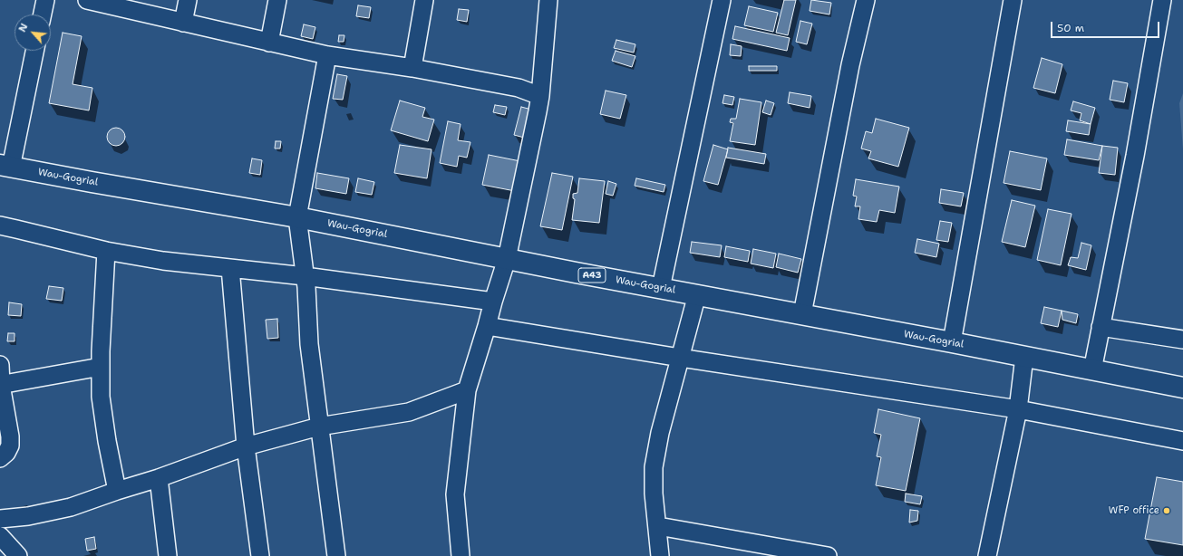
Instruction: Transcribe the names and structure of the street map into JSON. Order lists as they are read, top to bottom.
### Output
{
  "streets": {
    "main road": ["Wau-Gogrial", "A43"]
  },
  "places": ["WFP office"],
  "scale_bar": "50 m",
  "north": "top left"
}
